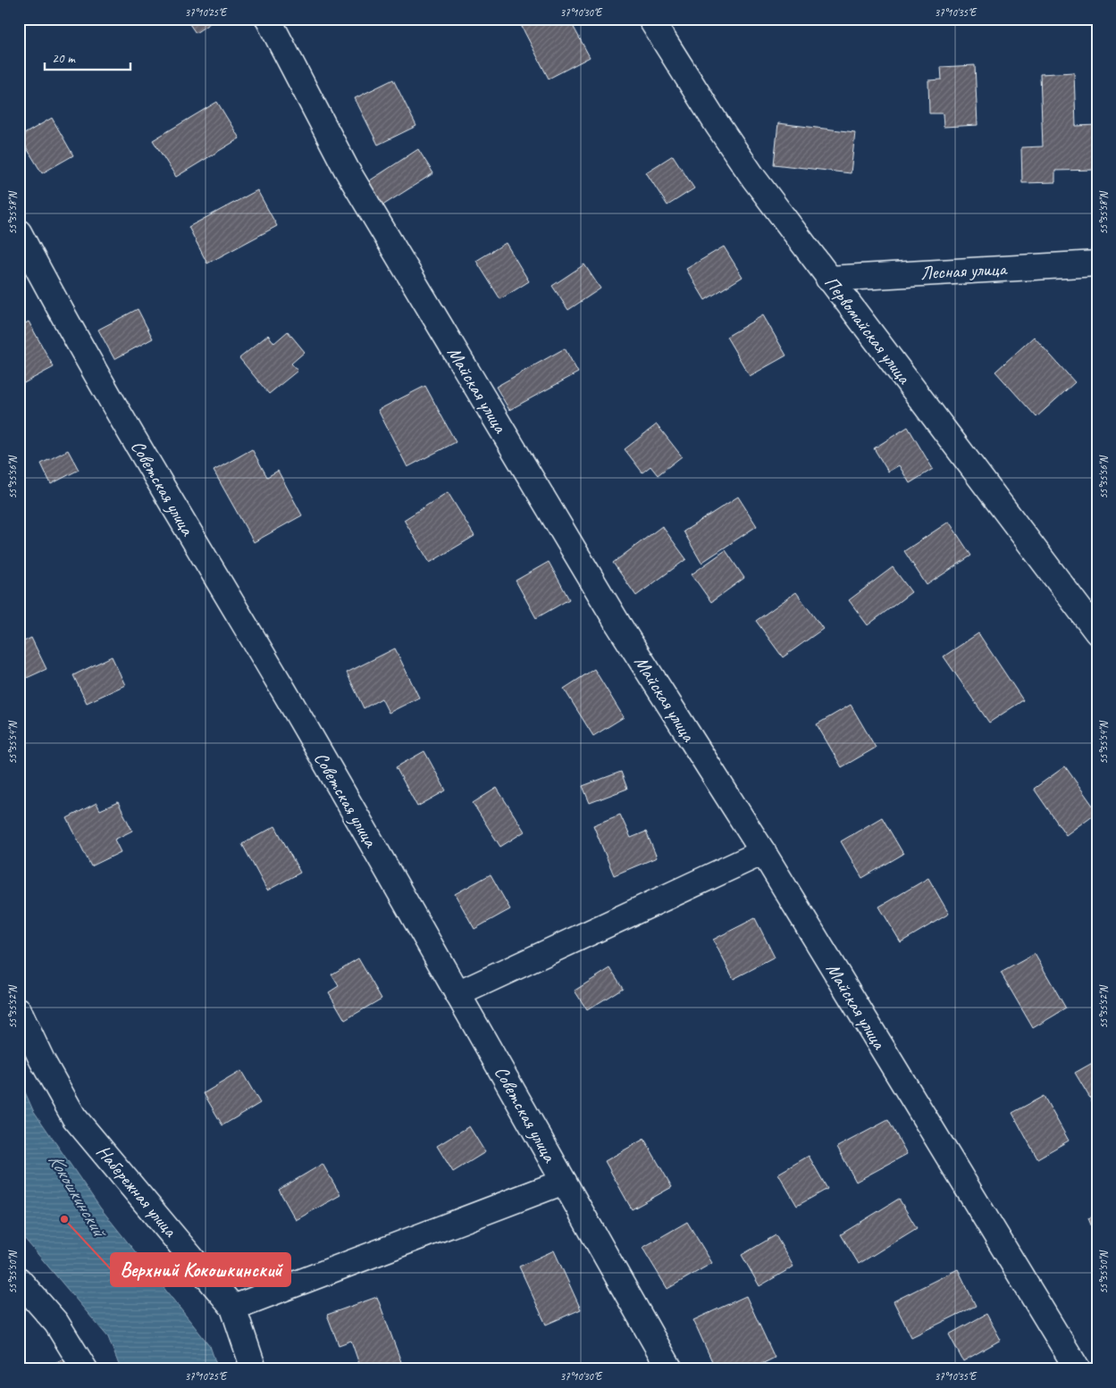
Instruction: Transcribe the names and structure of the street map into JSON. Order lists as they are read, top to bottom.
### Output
{
  "streets": {
    "street": [
      "Лесная улица",
      "Первомайская улица",
      "Майская улица",
      "Советская улица",
      "Набережная улица"
    ]
  },
  "crossings": [
    ["Лесная улица", "Первомайская улица"]
  ],
  "water": ["Кокошкинский"],
  "places": ["Верхний Кокошкинский"],
  "scale_bar": "20 m",
  "coordinates": [
    "37°10'25\"E",
    "37°10'30\"E",
    "37°10'35\"E",
    "55°35'58\"N",
    "55°35'56\"N",
    "55°35'54\"N",
    "55°35'52\"N",
    "55°35'50\"N"
  ]
}
